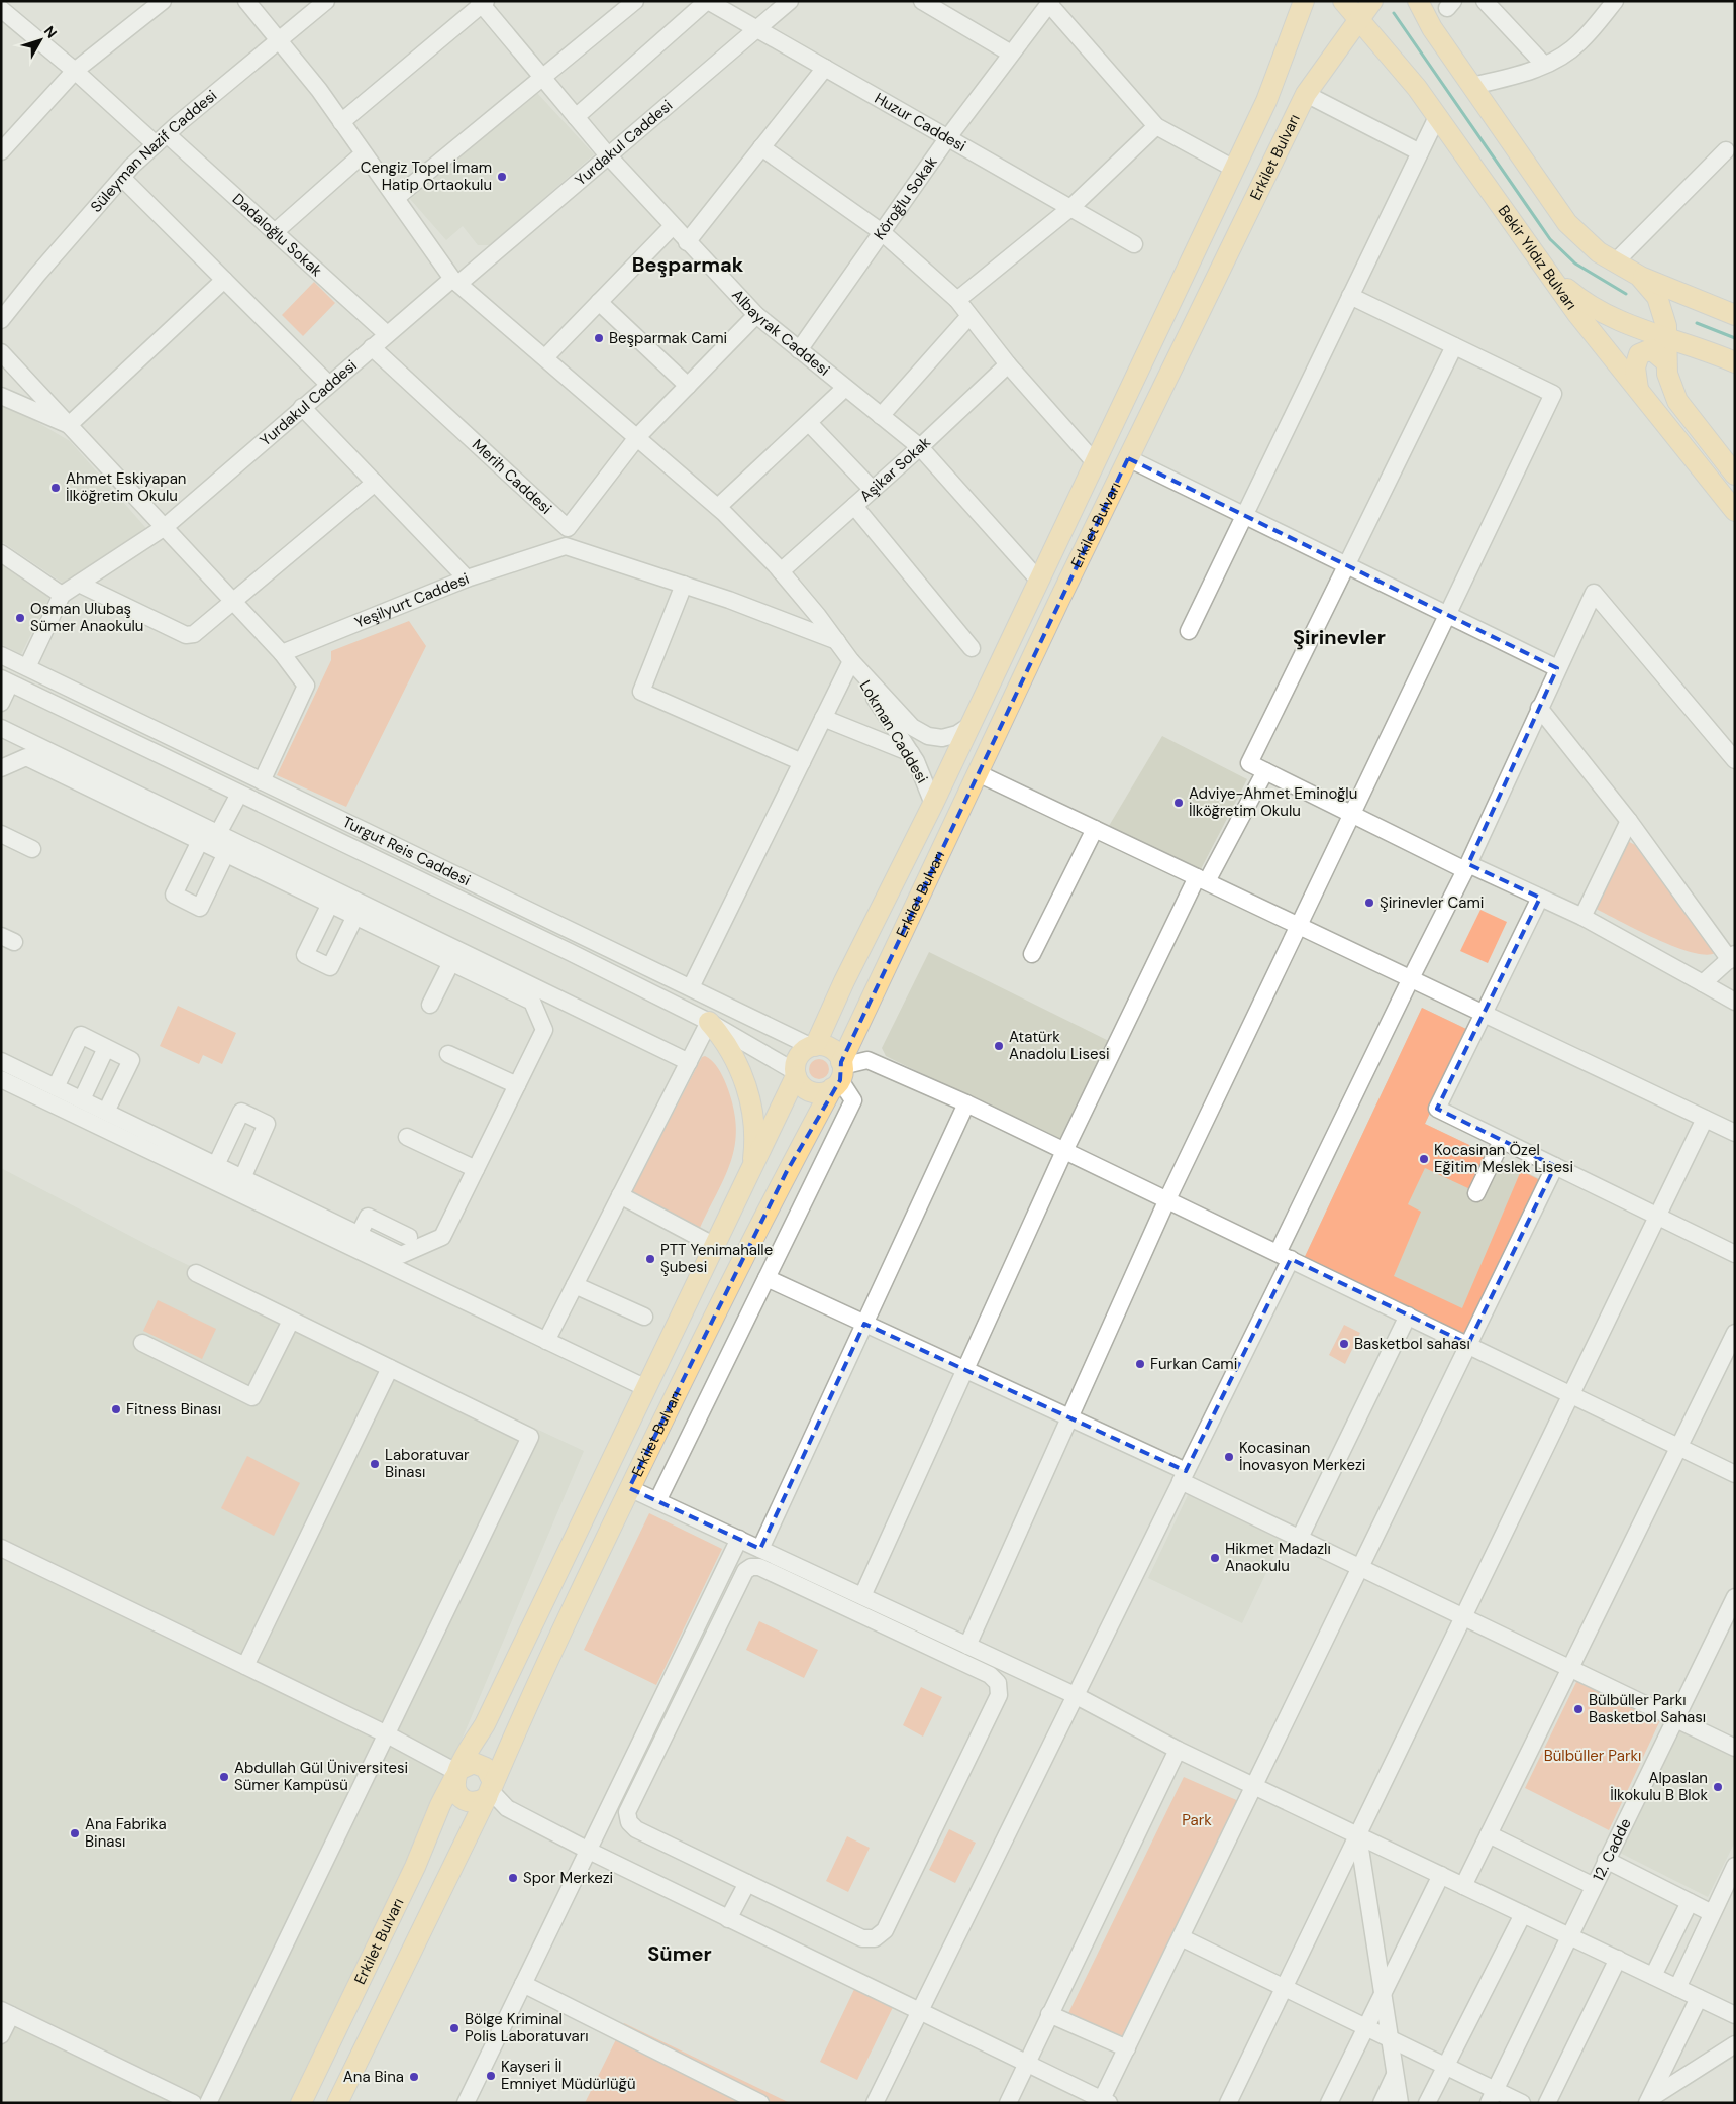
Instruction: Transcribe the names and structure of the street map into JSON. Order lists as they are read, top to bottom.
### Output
{
  "streets": {
    "main road": ["Erkilet Bulvarı", "Bekir Yıldız Bulvarı"],
    "street": [
      "Huzur Caddesi",
      "Yurdakul Caddesi",
      "Süleyman Nazif Caddesi",
      "Köroğlu Sokak",
      "Dadaloğlu Sokak",
      "Albayrak Caddesi",
      "Aşikar Sokak",
      "Merih Caddesi",
      "Yeşilyurt Caddesi",
      "Lokman Caddesi",
      "Turgut Reis Caddesi",
      "12. Cadde"
    ]
  },
  "crossings": [
    ["Huzur Caddesi", "Yurdakul Caddesi"],
    ["Huzur Caddesi", "Köroğlu Sokak"],
    ["Yurdakul Caddesi", "Dadaloğlu Sokak"],
    ["Yurdakul Caddesi", "Albayrak Caddesi"],
    ["Yurdakul Caddesi", "Merih Caddesi"],
    ["Süleyman Nazif Caddesi", "Dadaloğlu Sokak"],
    ["Erkilet Bulvarı", "Bekir Yıldız Bulvarı"],
    ["Erkilet Bulvarı", "Albayrak Caddesi"],
    ["Erkilet Bulvarı", "Lokman Caddesi"],
    ["Erkilet Bulvarı", "Turgut Reis Caddesi"],
    ["Köroğlu Sokak", "Albayrak Caddesi"],
    ["Albayrak Caddesi", "Aşikar Sokak"]
  ],
  "districts": ["Beşparmak", "Şirinevler", "Sümer"],
  "parks": ["Bülbüller Parkı", "Park"],
  "places": [
    "Cengiz Topel İmam Hatip Ortaokulu",
    "Beşparmak Cami",
    "Ahmet Eskiyapan İlköğretim Okulu",
    "Osman Ulubaş Sümer Anaokulu",
    "Adviye-Ahmet Eminoğlu İlköğretim Okulu",
    "Şirinevler Cami",
    "Atatürk Anadolu Lisesi",
    "Kocasinan Özel Eğitim Meslek Lisesi",
    "PTT Yenimahalle Şubesi",
    "Basketbol sahası",
    "Furkan Cami",
    "Fitness Binası",
    "Kocasinan İnovasyon Merkezi",
    "Laboratuvar Binası",
    "Hikmet Madazlı Anaokulu",
    "Bülbüller Parkı Basketbol Sahası",
    "Abdullah Gül Üniversitesi Sümer Kampüsü",
    "Alpaslan İlkokulu B Blok",
    "Ana Fabrika Binası",
    "Spor Merkezi",
    "Bölge Kriminal Polis Laboratuvarı",
    "Kayseri İl Emniyet Müdürlüğü",
    "Ana Bina"
  ],
  "north": "top right"
}
